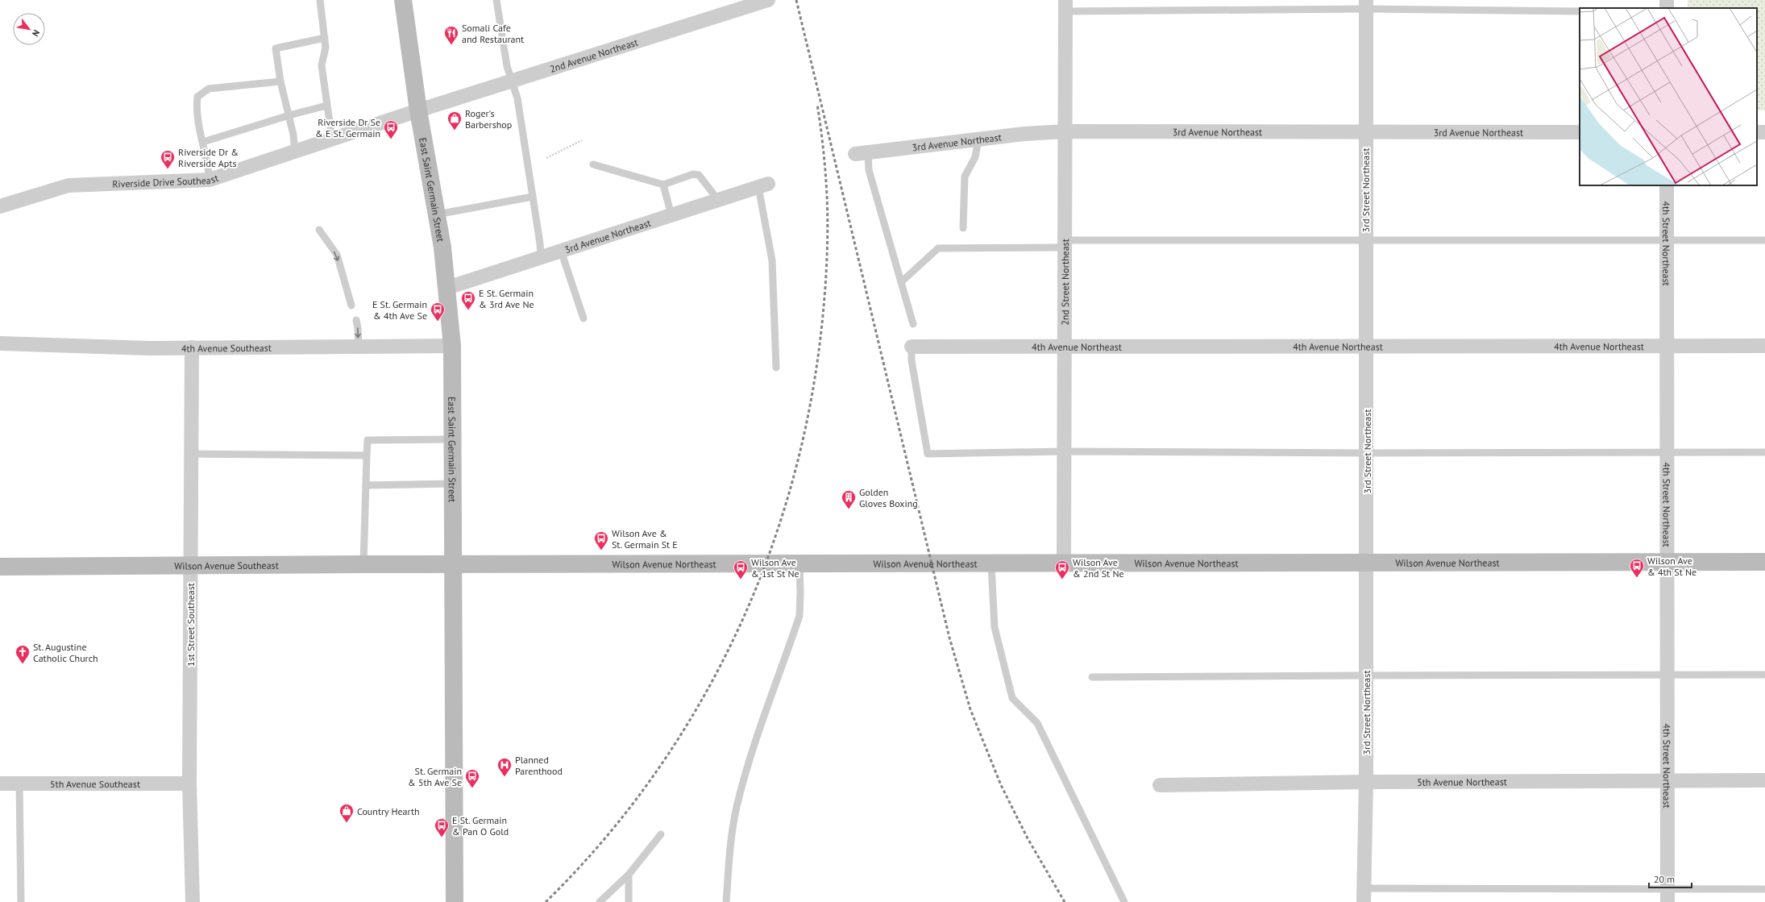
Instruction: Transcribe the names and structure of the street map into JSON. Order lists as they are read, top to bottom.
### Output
{
  "streets": {
    "street": [
      "2nd Avenue Northeast",
      "3rd Avenue Northeast",
      "Riverside Drive Southeast",
      "East Saint Germain Street",
      "3rd Street Northeast",
      "4th Street Northeast",
      "2nd Street Northeast",
      "4th Avenue Northeast",
      "4th Avenue Southeast",
      "Wilson Avenue Northeast",
      "Wilson Avenue Southeast",
      "1st Street Southeast",
      "5th Avenue Northeast",
      "5th Avenue Southeast"
    ]
  },
  "crossings": [
    ["2nd Avenue Northeast", "Riverside Drive Southeast"],
    ["2nd Avenue Northeast", "East Saint Germain Street"],
    ["3rd Avenue Northeast", "East Saint Germain Street"],
    ["3rd Avenue Northeast", "3rd Street Northeast"],
    ["3rd Avenue Northeast", "2nd Street Northeast"],
    ["Riverside Drive Southeast", "East Saint Germain Street"],
    ["East Saint Germain Street", "4th Avenue Southeast"],
    ["East Saint Germain Street", "Wilson Avenue Northeast"],
    ["East Saint Germain Street", "Wilson Avenue Southeast"],
    ["3rd Street Northeast", "4th Avenue Northeast"],
    ["3rd Street Northeast", "Wilson Avenue Northeast"],
    ["3rd Street Northeast", "5th Avenue Northeast"],
    ["4th Street Northeast", "4th Avenue Northeast"],
    ["4th Street Northeast", "Wilson Avenue Northeast"],
    ["4th Street Northeast", "5th Avenue Northeast"],
    ["2nd Street Northeast", "4th Avenue Northeast"],
    ["2nd Street Northeast", "Wilson Avenue Northeast"],
    ["4th Avenue Southeast", "1st Street Southeast"],
    ["Wilson Avenue Northeast", "Wilson Avenue Southeast"],
    ["Wilson Avenue Southeast", "1st Street Southeast"],
    ["1st Street Southeast", "5th Avenue Southeast"]
  ],
  "places": {
    "restaurant": ["Somali Cafe and Restaurant"],
    "shop": ["Roger's Barbershop", "Country Hearth"],
    "bus stop": [
      "Riverside Dr Se & E St. Germain",
      "Riverside Dr & Riverside Apts",
      "E St. Germain & 3rd Ave Ne",
      "E St. Germain & 4th Ave Se",
      "Wilson Ave & St. Germain St E",
      "Wilson Ave & 4th St Ne",
      "Wilson Ave & 1st St Ne",
      "Wilson Ave & 2nd St Ne",
      "St. Germain & 5th Ave Se",
      "E St. Germain & Pan O Gold"
    ],
    "building": ["Golden Gloves Boxing"],
    "church": ["St. Augustine Catholic Church"],
    "hospital": ["Planned Parenthood"]
  },
  "scale_bar": "20 m",
  "north": "bottom right"
}
